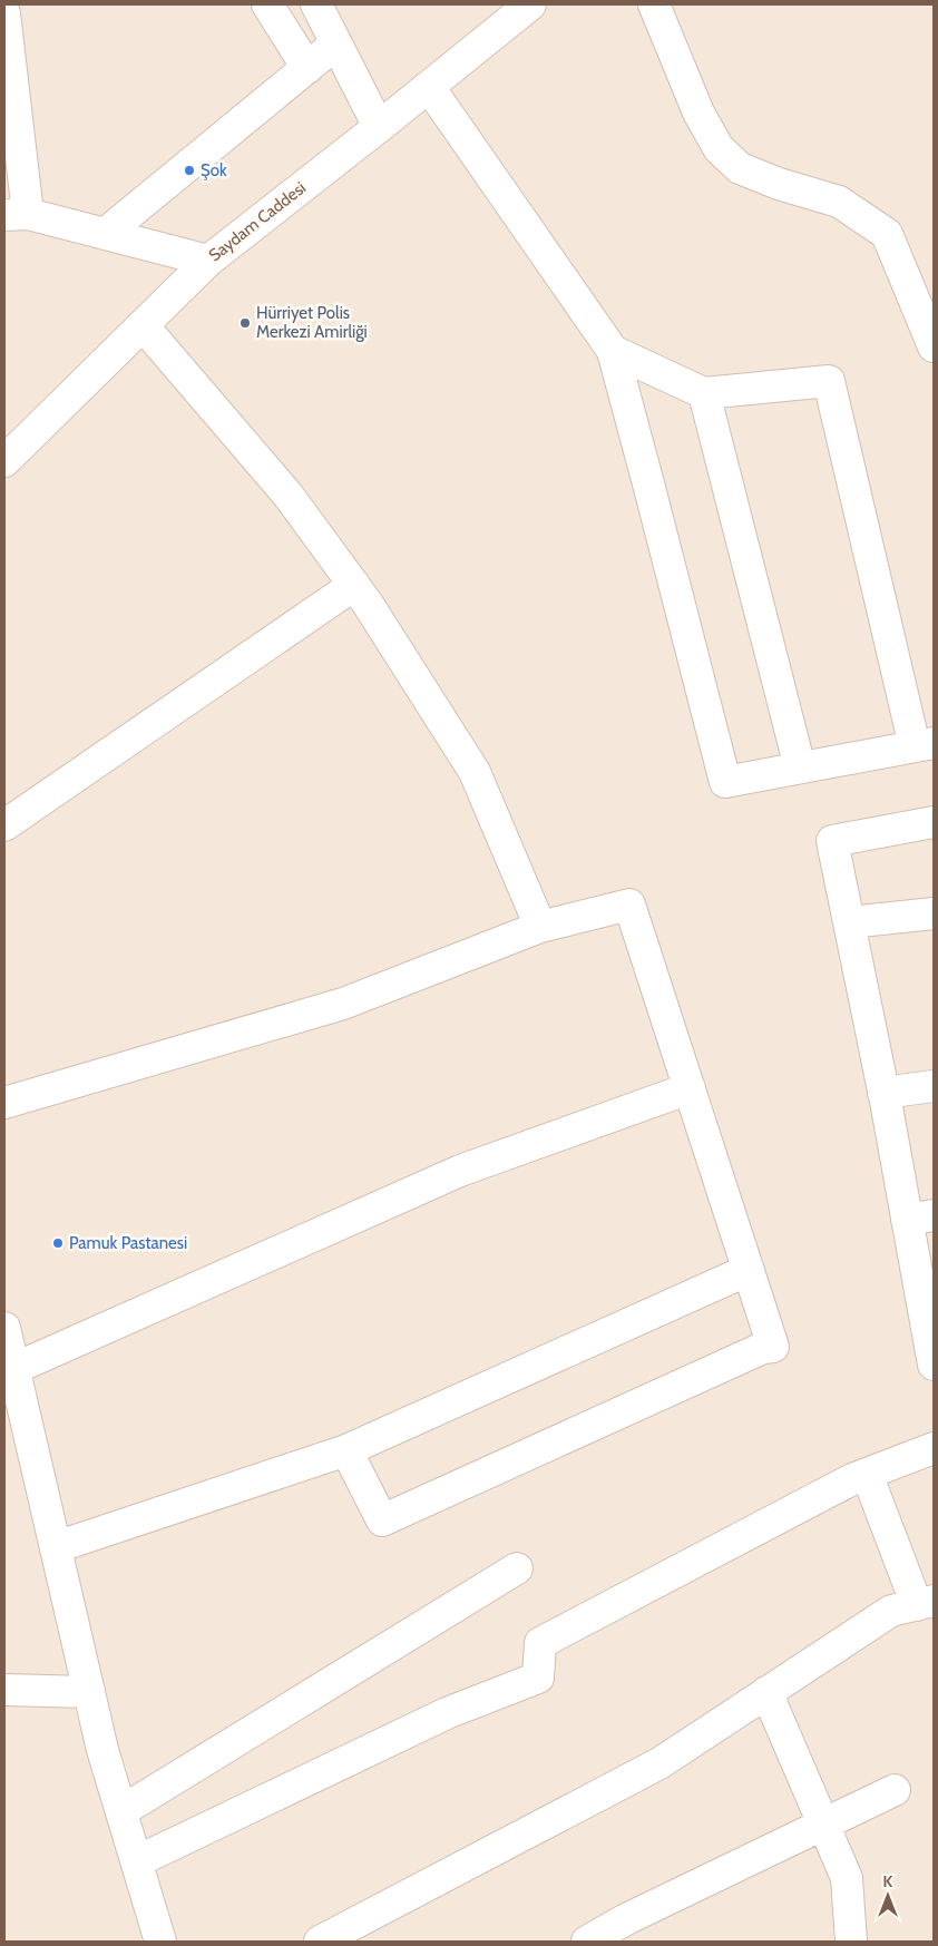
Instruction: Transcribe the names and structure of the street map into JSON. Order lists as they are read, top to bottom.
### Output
{
  "streets": {
    "street": ["Saydam Caddesi"]
  },
  "places": ["Şok", "Hürriyet Polis Merkezi Amirliği", "Pamuk Pastanesi"],
  "north": "top"
}
